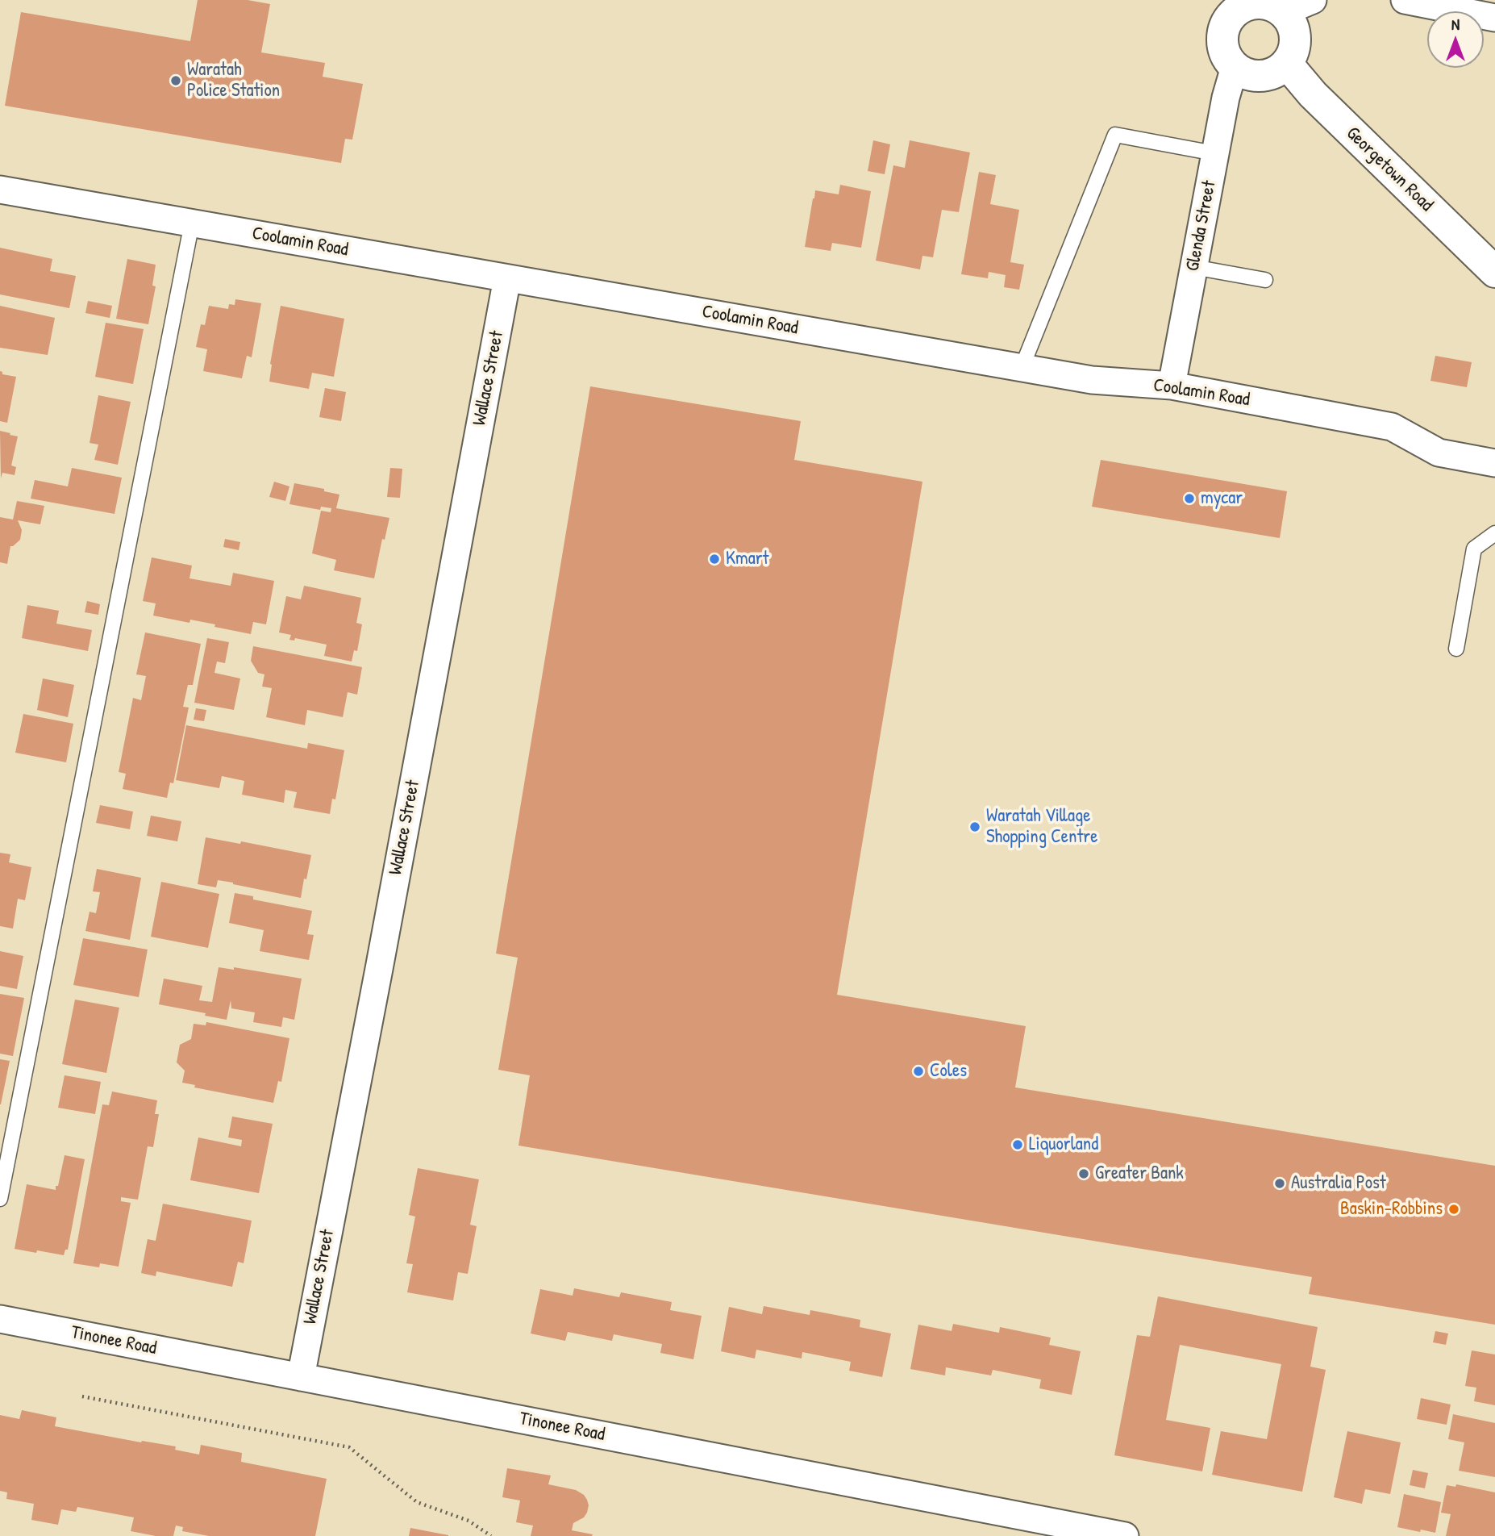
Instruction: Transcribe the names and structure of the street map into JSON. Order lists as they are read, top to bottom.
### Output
{
  "streets": {
    "street": [
      "Georgetown Road",
      "Glenda Street",
      "Coolamin Road",
      "Wallace Street",
      "Tinonee Road"
    ]
  },
  "crossings": [
    ["Georgetown Road", "Glenda Street"],
    ["Glenda Street", "Coolamin Road"],
    ["Coolamin Road", "Wallace Street"],
    ["Wallace Street", "Tinonee Road"]
  ],
  "places": [
    "Waratah Police Station",
    "mycar",
    "Kmart",
    "Waratah Village Shopping Centre",
    "Coles",
    "Liquorland",
    "Greater Bank",
    "Australia Post",
    "Baskin-Robbins"
  ],
  "north": "top"
}
